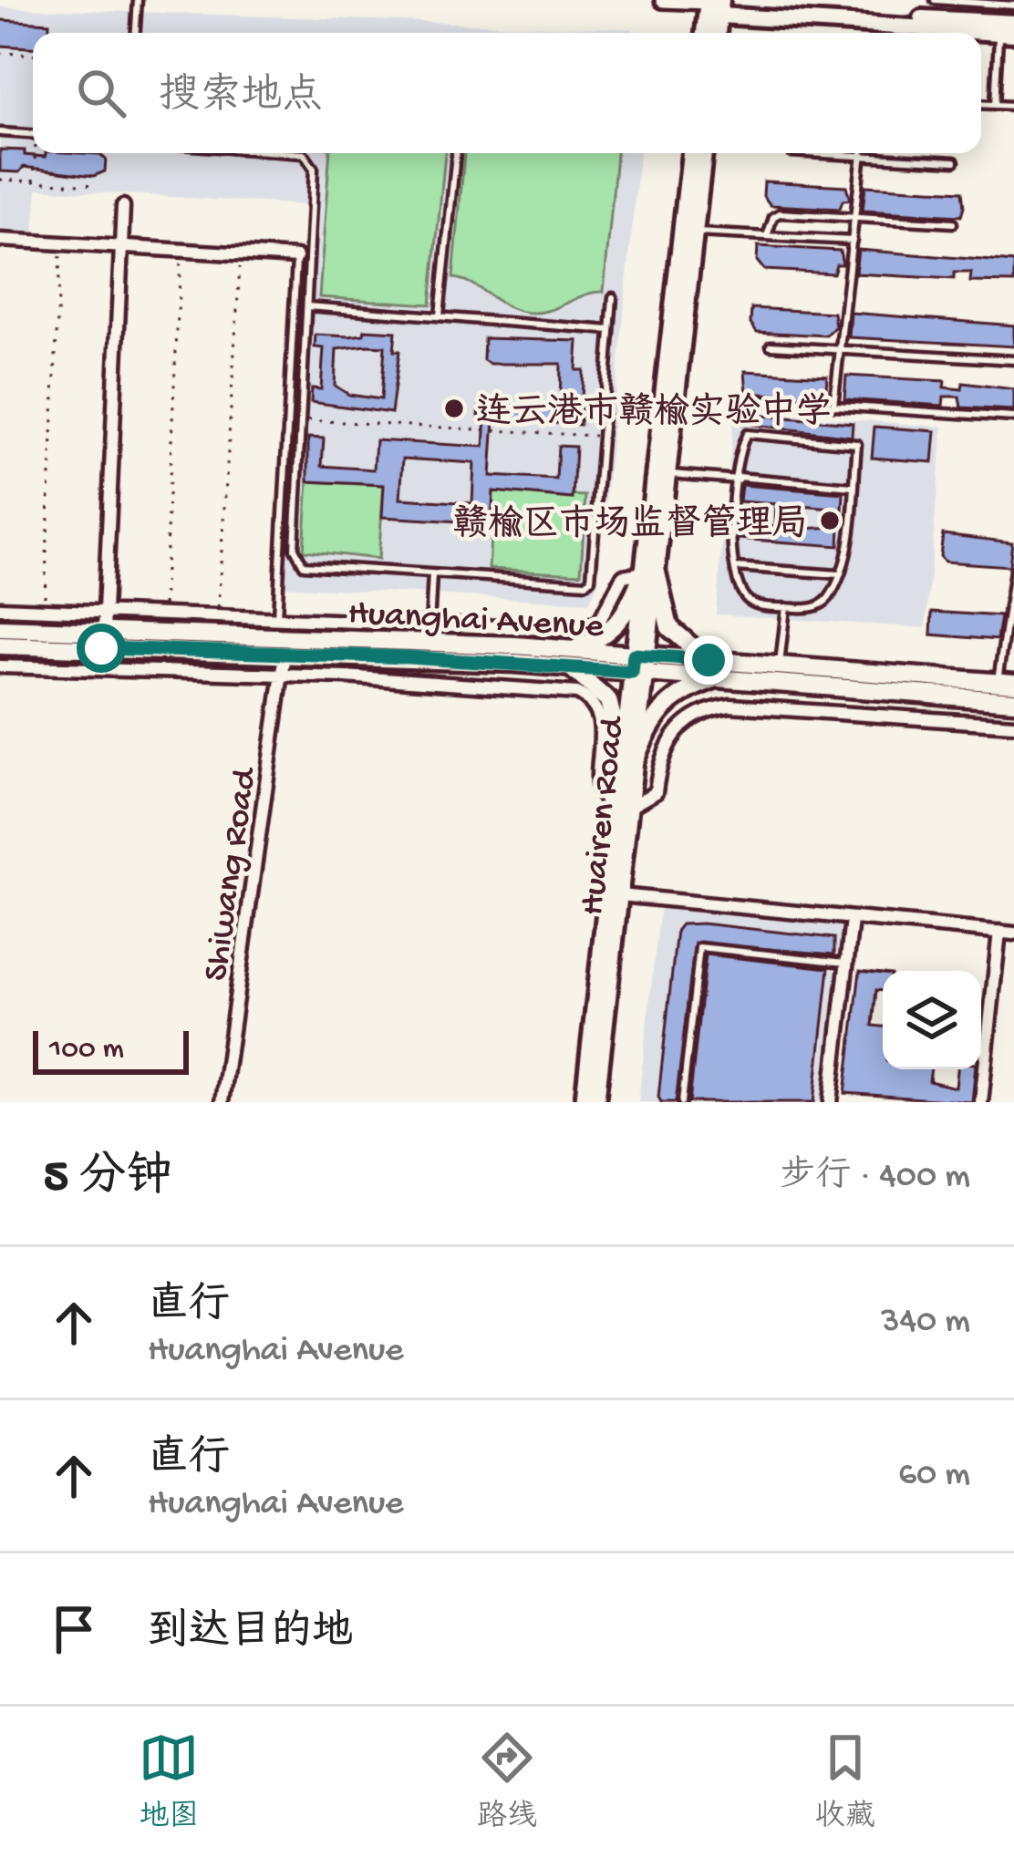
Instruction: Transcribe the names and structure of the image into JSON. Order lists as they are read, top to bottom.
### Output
{
  "streets": {
    "main road": ["Huanghai Avenue", "Huairen Road"],
    "street": ["Shiwang Road"]
  },
  "crossings": [
    ["Huanghai Avenue", "Huairen Road"],
    ["Huanghai Avenue", "Shiwang Road"]
  ],
  "places": ["连云港市赣榆实验中学", "赣榆区市场监督管理局"],
  "scale_bar": "100 m",
  "page": {
    "search": "搜索地点",
    "scale": "100 m",
    "heading": ["5 分钟", "步行 · 400 m"],
    "list": [
      ["直行", "Huanghai Avenue", "340 m"],
      ["直行", "Huanghai Avenue", "60 m"],
      "到达目的地"
    ],
    "nav": ["地图", "路线", "收藏"]
  }
}
